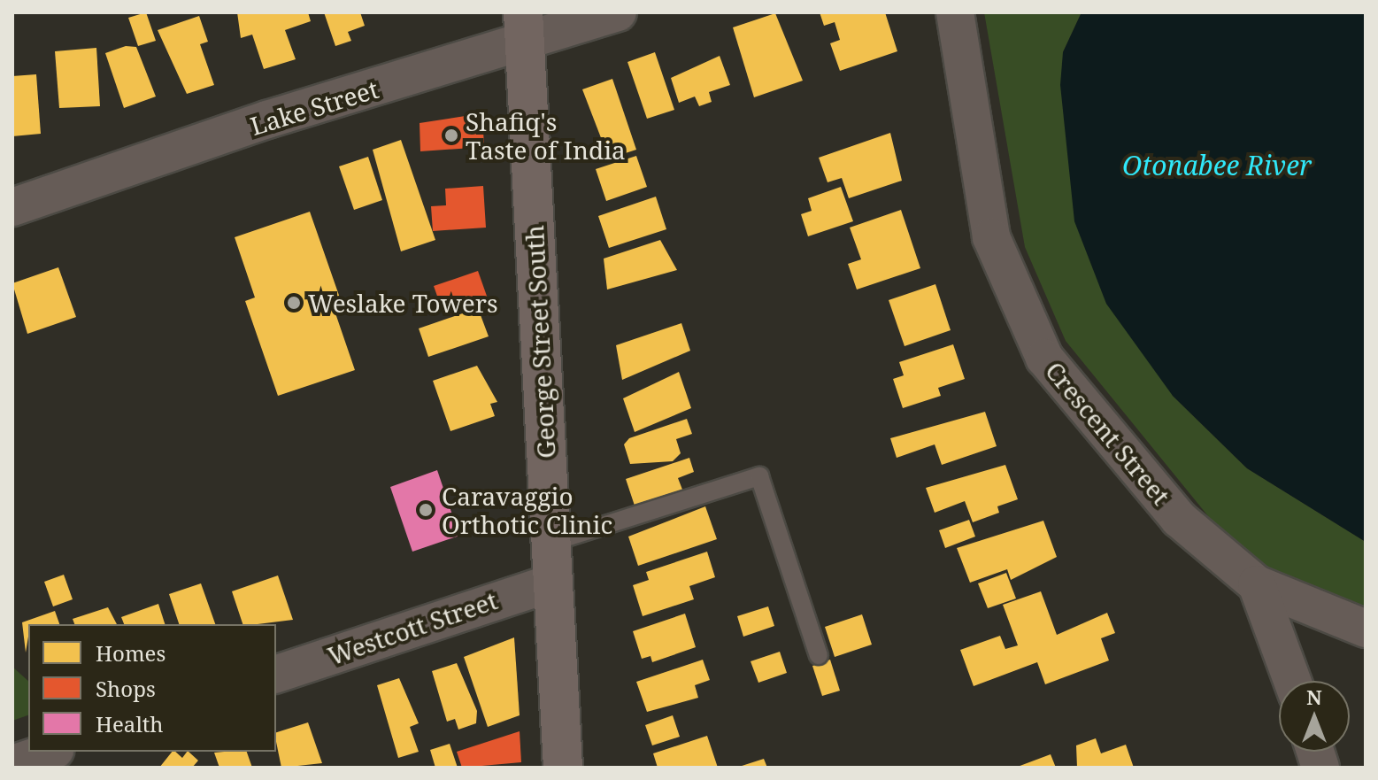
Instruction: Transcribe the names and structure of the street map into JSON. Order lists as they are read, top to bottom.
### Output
{
  "streets": {
    "main road": ["George Street South"],
    "street": ["Lake Street", "Crescent Street", "Westcott Street"]
  },
  "crossings": [
    ["Lake Street", "George Street South"],
    ["George Street South", "Westcott Street"]
  ],
  "water": ["Otonabee River"],
  "places": ["Shafiq's Taste of India", "Weslake Towers", "Caravaggio Orthotic Clinic"],
  "legend": ["Homes", "Shops", "Health"],
  "north": "top"
}
